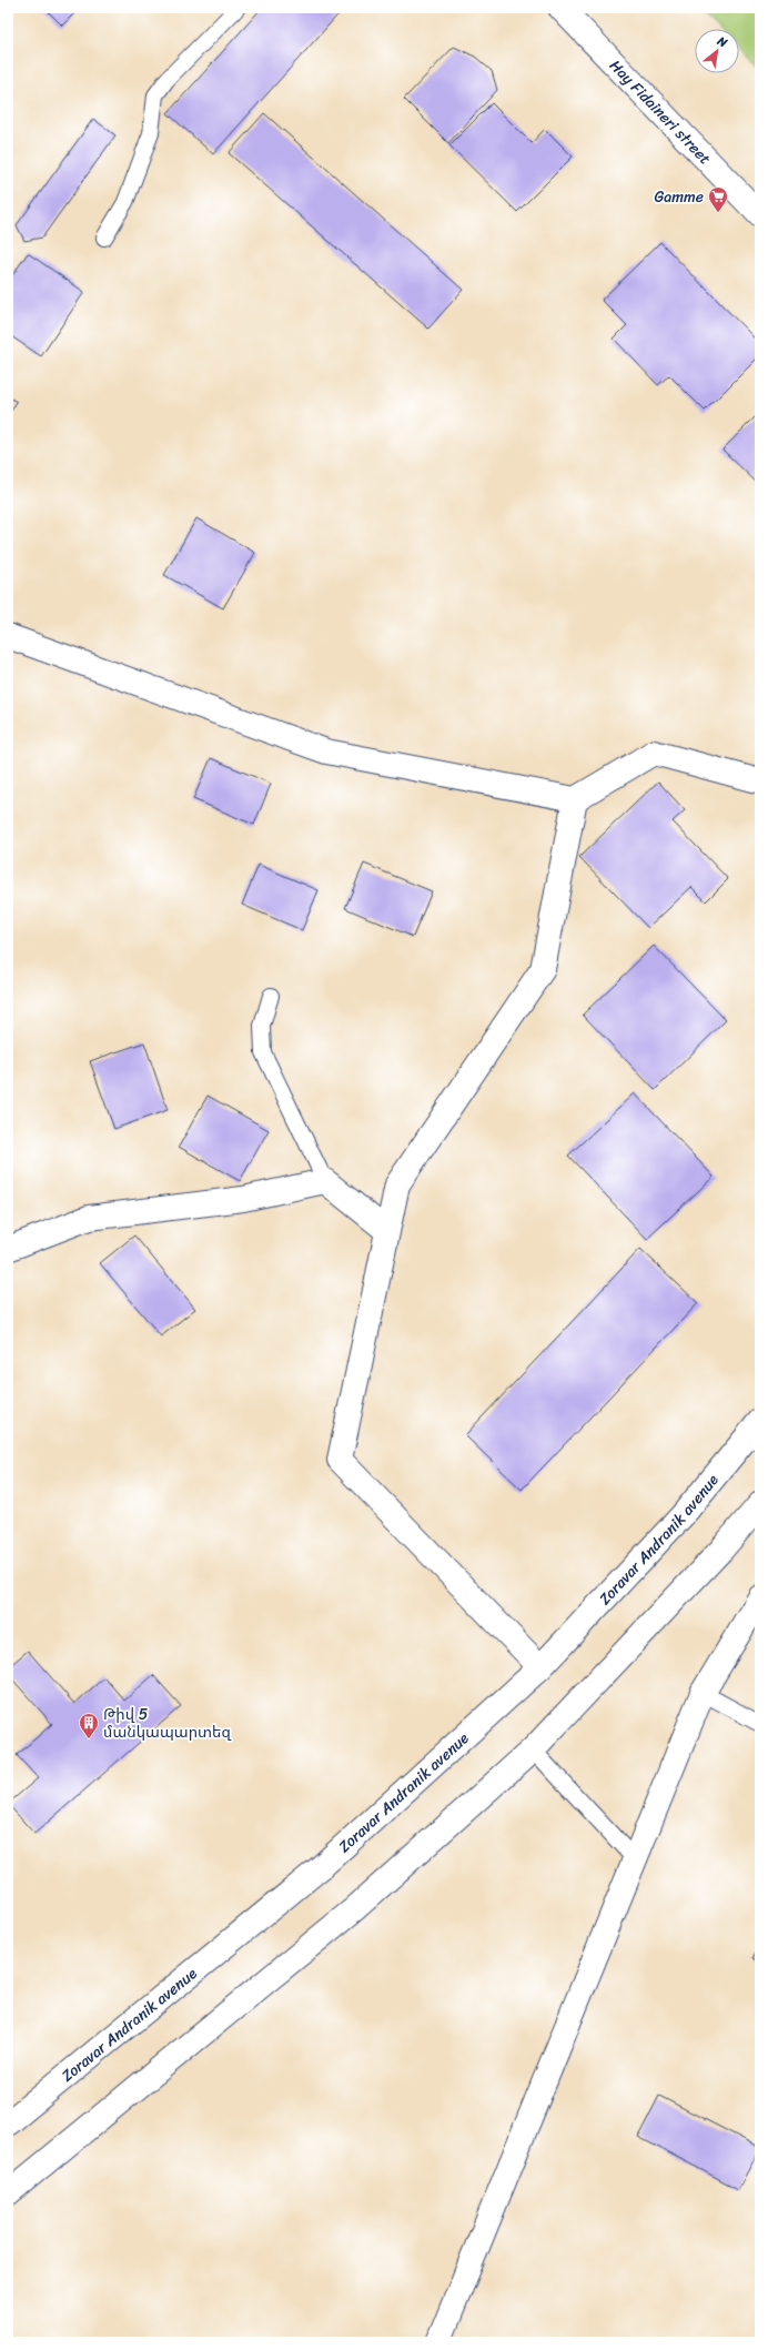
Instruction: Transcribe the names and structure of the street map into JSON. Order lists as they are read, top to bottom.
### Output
{
  "streets": {
    "street": ["Hay Fidaineri street", "Zoravar Andranik avenue"]
  },
  "places": {
    "supermarket": ["Gamme"],
    "building": ["Թիվ 5 մանկապարտեզ"]
  },
  "north": "top right"
}
